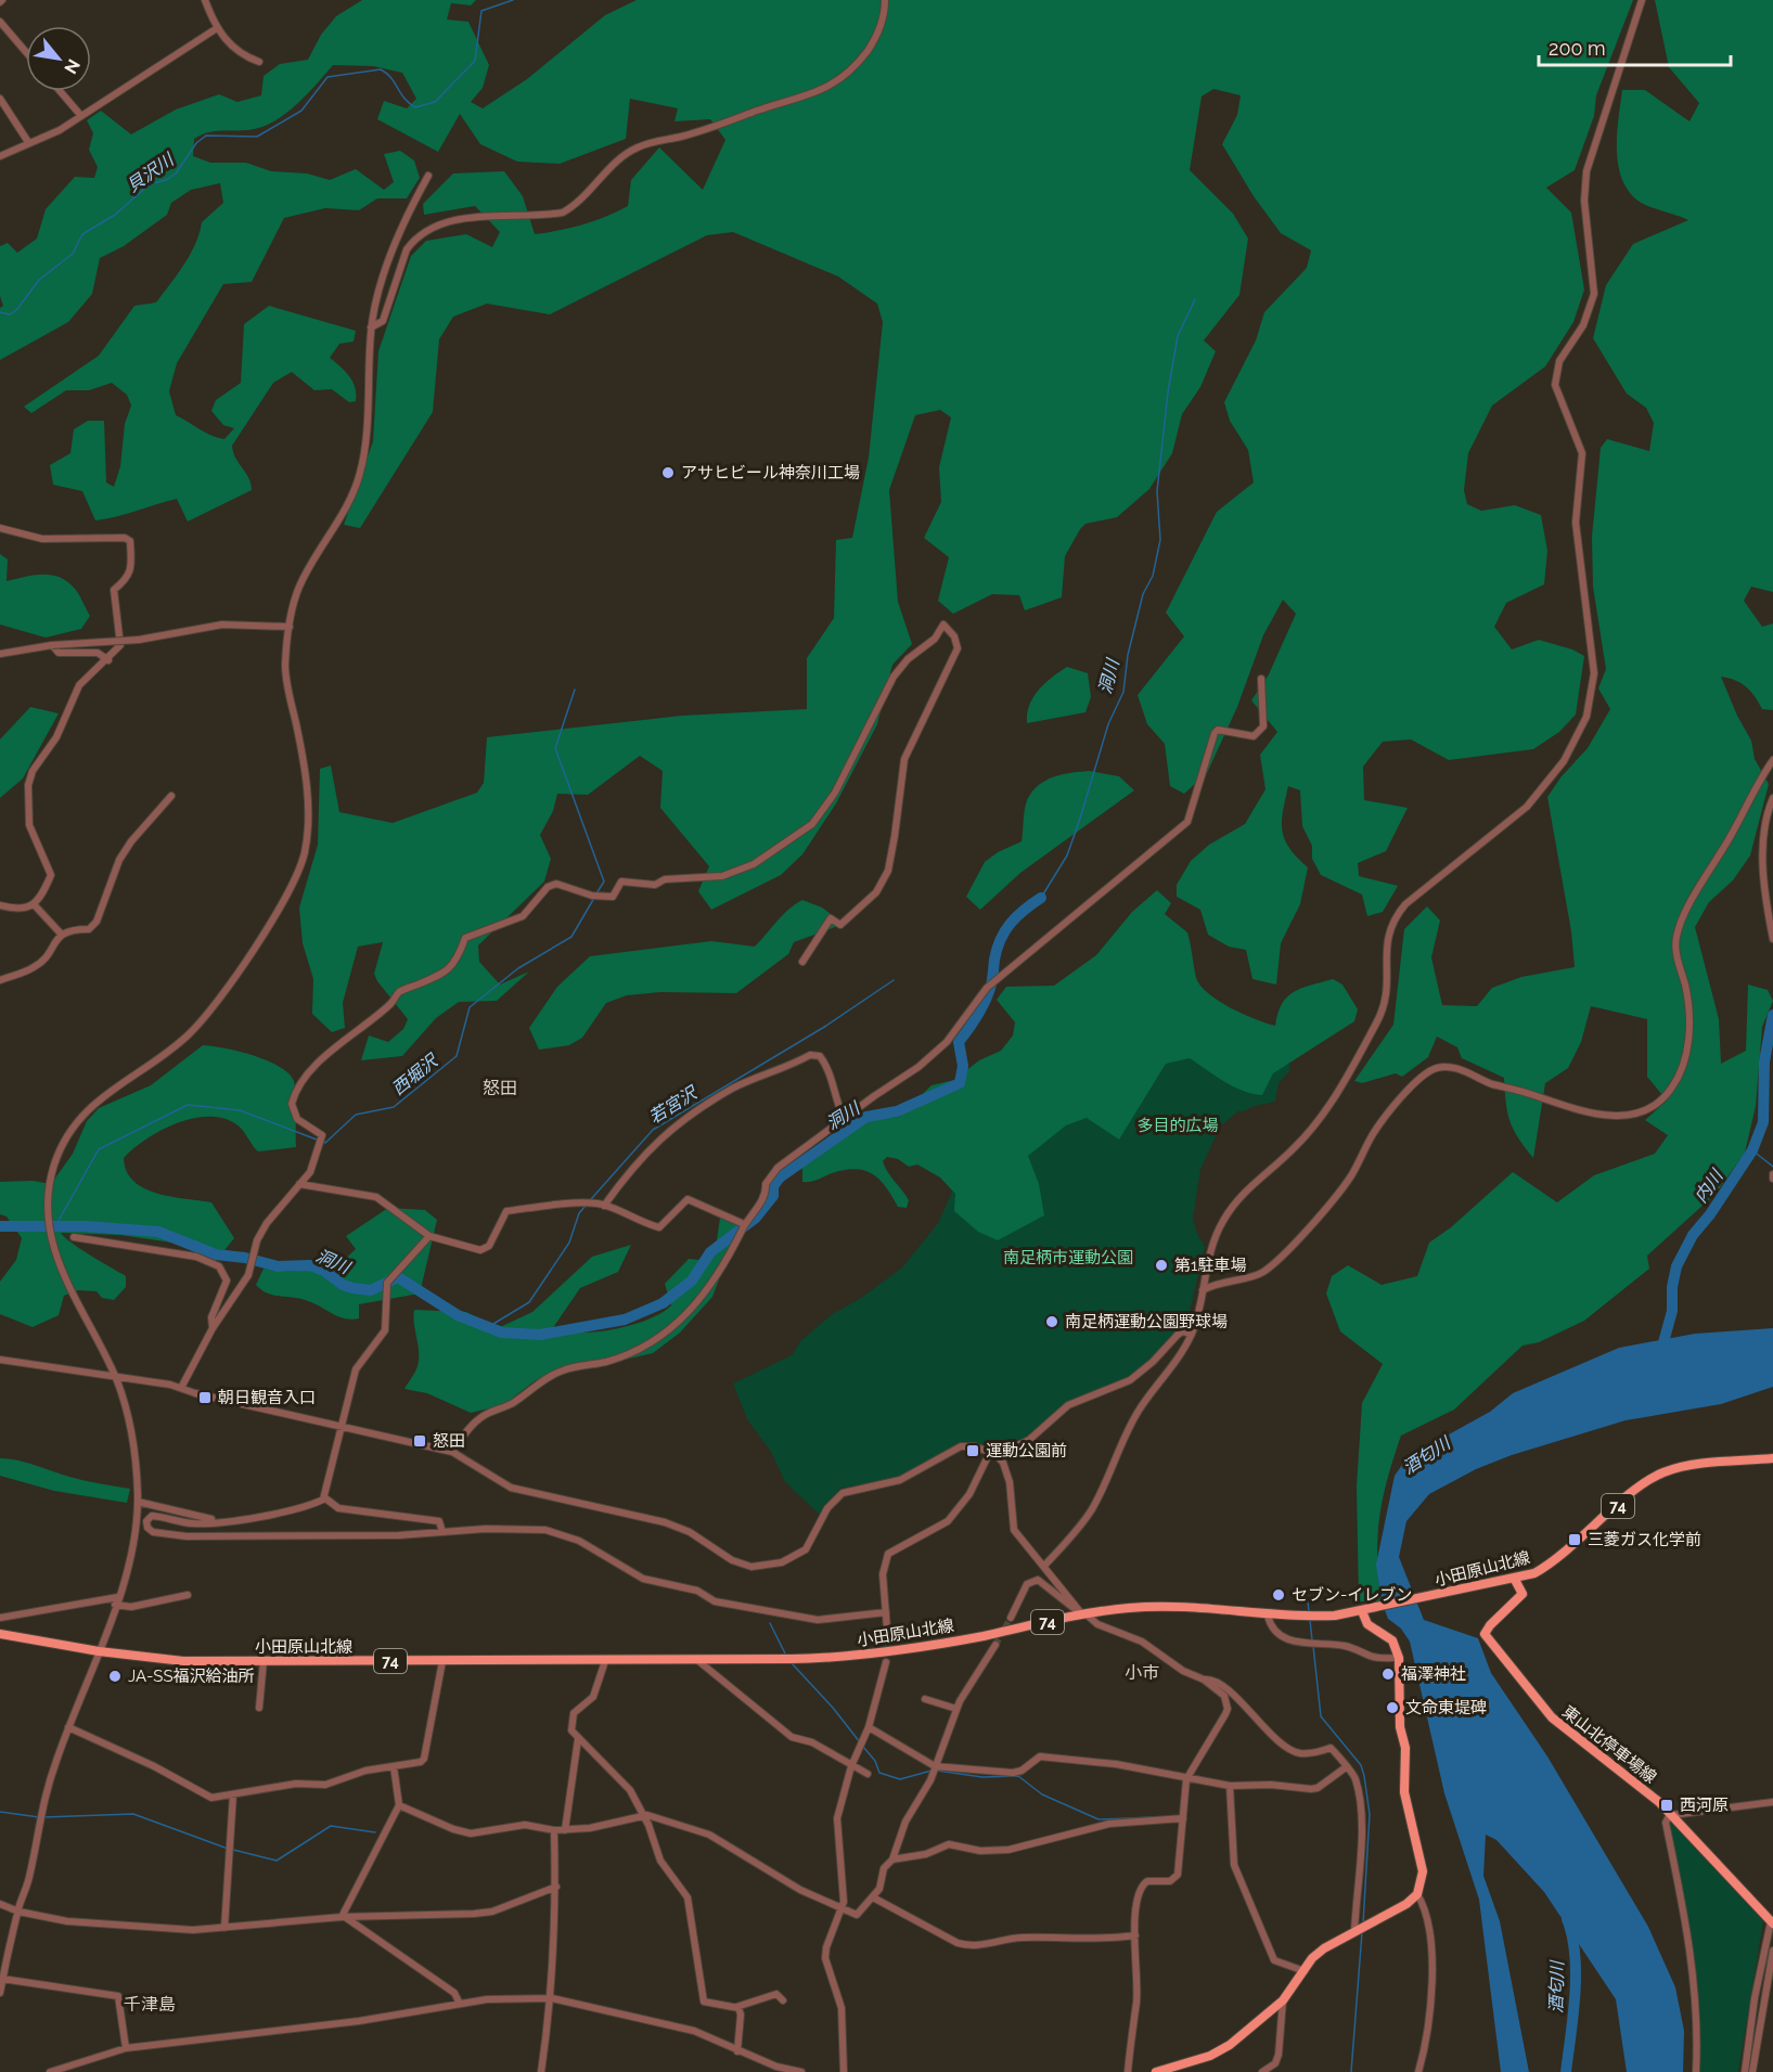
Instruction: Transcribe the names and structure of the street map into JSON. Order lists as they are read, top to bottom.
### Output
{
  "streets": {
    "main road": ["74", "小田原山北線", "東山北停車場線"]
  },
  "crossings": [
    ["小田原山北線", "東山北停車場線"]
  ],
  "districts": ["怒田", "小市", "千津島"],
  "water": [
    "貝沢川",
    "洞川",
    "西堀沢",
    "若宮沢",
    "内川",
    "酒匂川"
  ],
  "parks": ["多目的広場", "南足柄市運動公園"],
  "places": {
    "other": [
      "アサヒビール神奈川工場",
      "第1駐車場",
      "南足柄運動公園野球場",
      "セブン-イレブン",
      "福澤神社",
      "JA-SS福沢給油所",
      "文命東堤碑"
    ],
    "transit": [
      "朝日観音入口",
      "怒田",
      "運動公園前",
      "三菱ガス化学前",
      "西河原"
    ]
  },
  "scale_bar": "200 m",
  "north": "bottom right"
}
